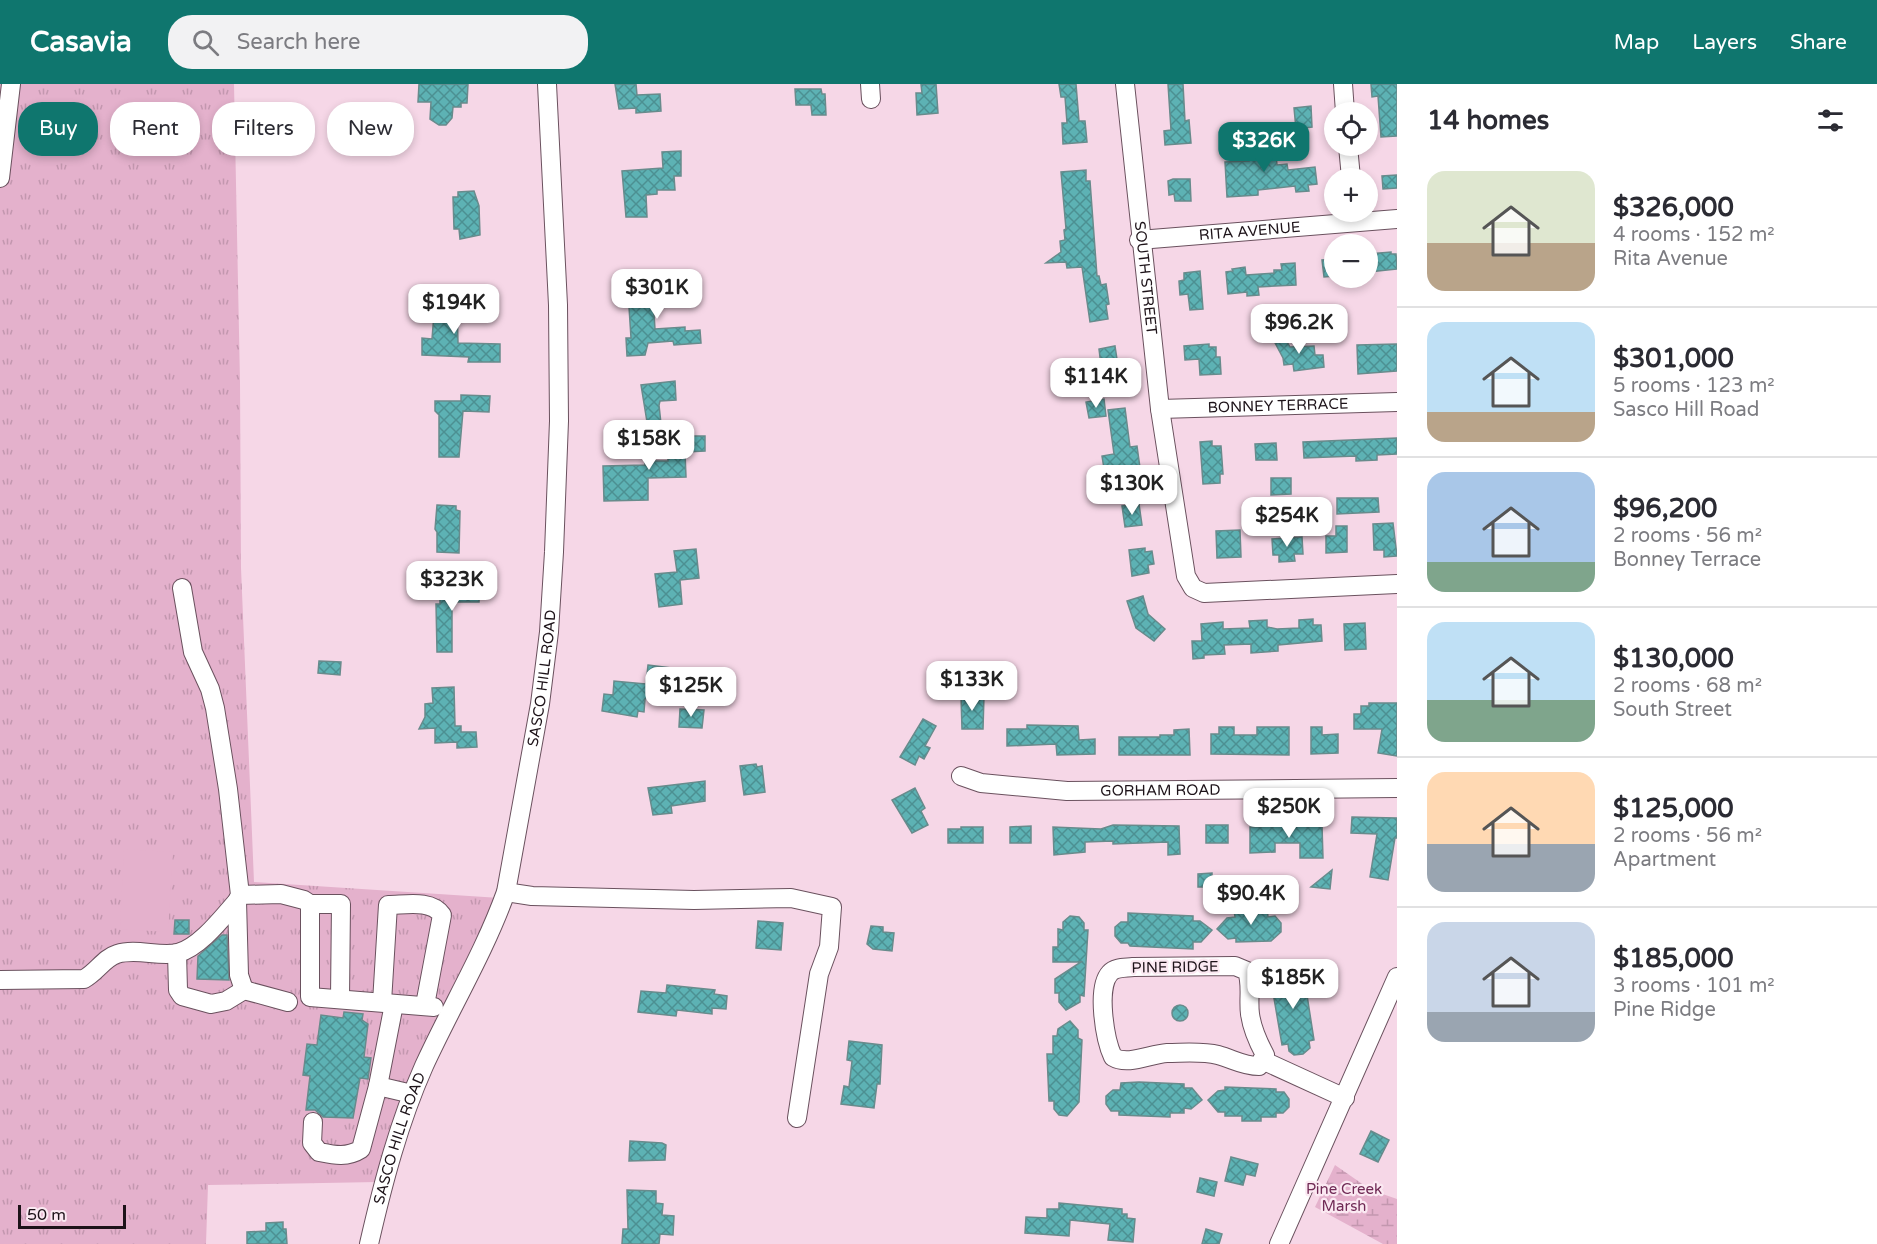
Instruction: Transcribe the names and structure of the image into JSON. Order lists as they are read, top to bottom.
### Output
{
  "streets": {
    "street": [
      "RITA AVENUE",
      "SOUTH STREET",
      "BONNEY TERRACE",
      "SASCO HILL ROAD",
      "GORHAM ROAD",
      "PINE RIDGE"
    ]
  },
  "crossings": [
    ["RITA AVENUE", "SOUTH STREET"],
    ["SOUTH STREET", "BONNEY TERRACE"]
  ],
  "parks": ["Pine Creek Marsh"],
  "scale_bar": "50 m",
  "page": {
    "header": "Casavia",
    "search": "Search here",
    "nav": ["Map", "Layers", "Share"],
    "heading": "14 homes",
    "map_buttons": ["+", "−"],
    "chip": [
      "Buy",
      "Rent",
      "Filters",
      "New"
    ],
    "price": [
      "$326K",
      "$301K",
      "$194K",
      "$96.2K",
      "$114K",
      "$158K",
      "$130K",
      "$254K",
      "$323K",
      "$133K",
      "$125K",
      "$250K",
      "$90.4K",
      "$185K"
    ],
    "list": [
      {
        "name": "$326,000",
        "note": "4 rooms · 152 m² · Rita Avenue"
      },
      {
        "name": "$301,000",
        "note": "5 rooms · 123 m² · Sasco Hill Road"
      },
      {
        "name": "$96,200",
        "note": "2 rooms · 56 m² · Bonney Terrace"
      },
      {
        "name": "$130,000",
        "note": "2 rooms · 68 m² · South Street"
      },
      {
        "name": "$125,000",
        "note": "2 rooms · 56 m² · Apartment"
      },
      {
        "name": "$185,000",
        "note": "3 rooms · 101 m² · Pine Ridge"
      }
    ],
    "scale": "50 m"
  }
}
